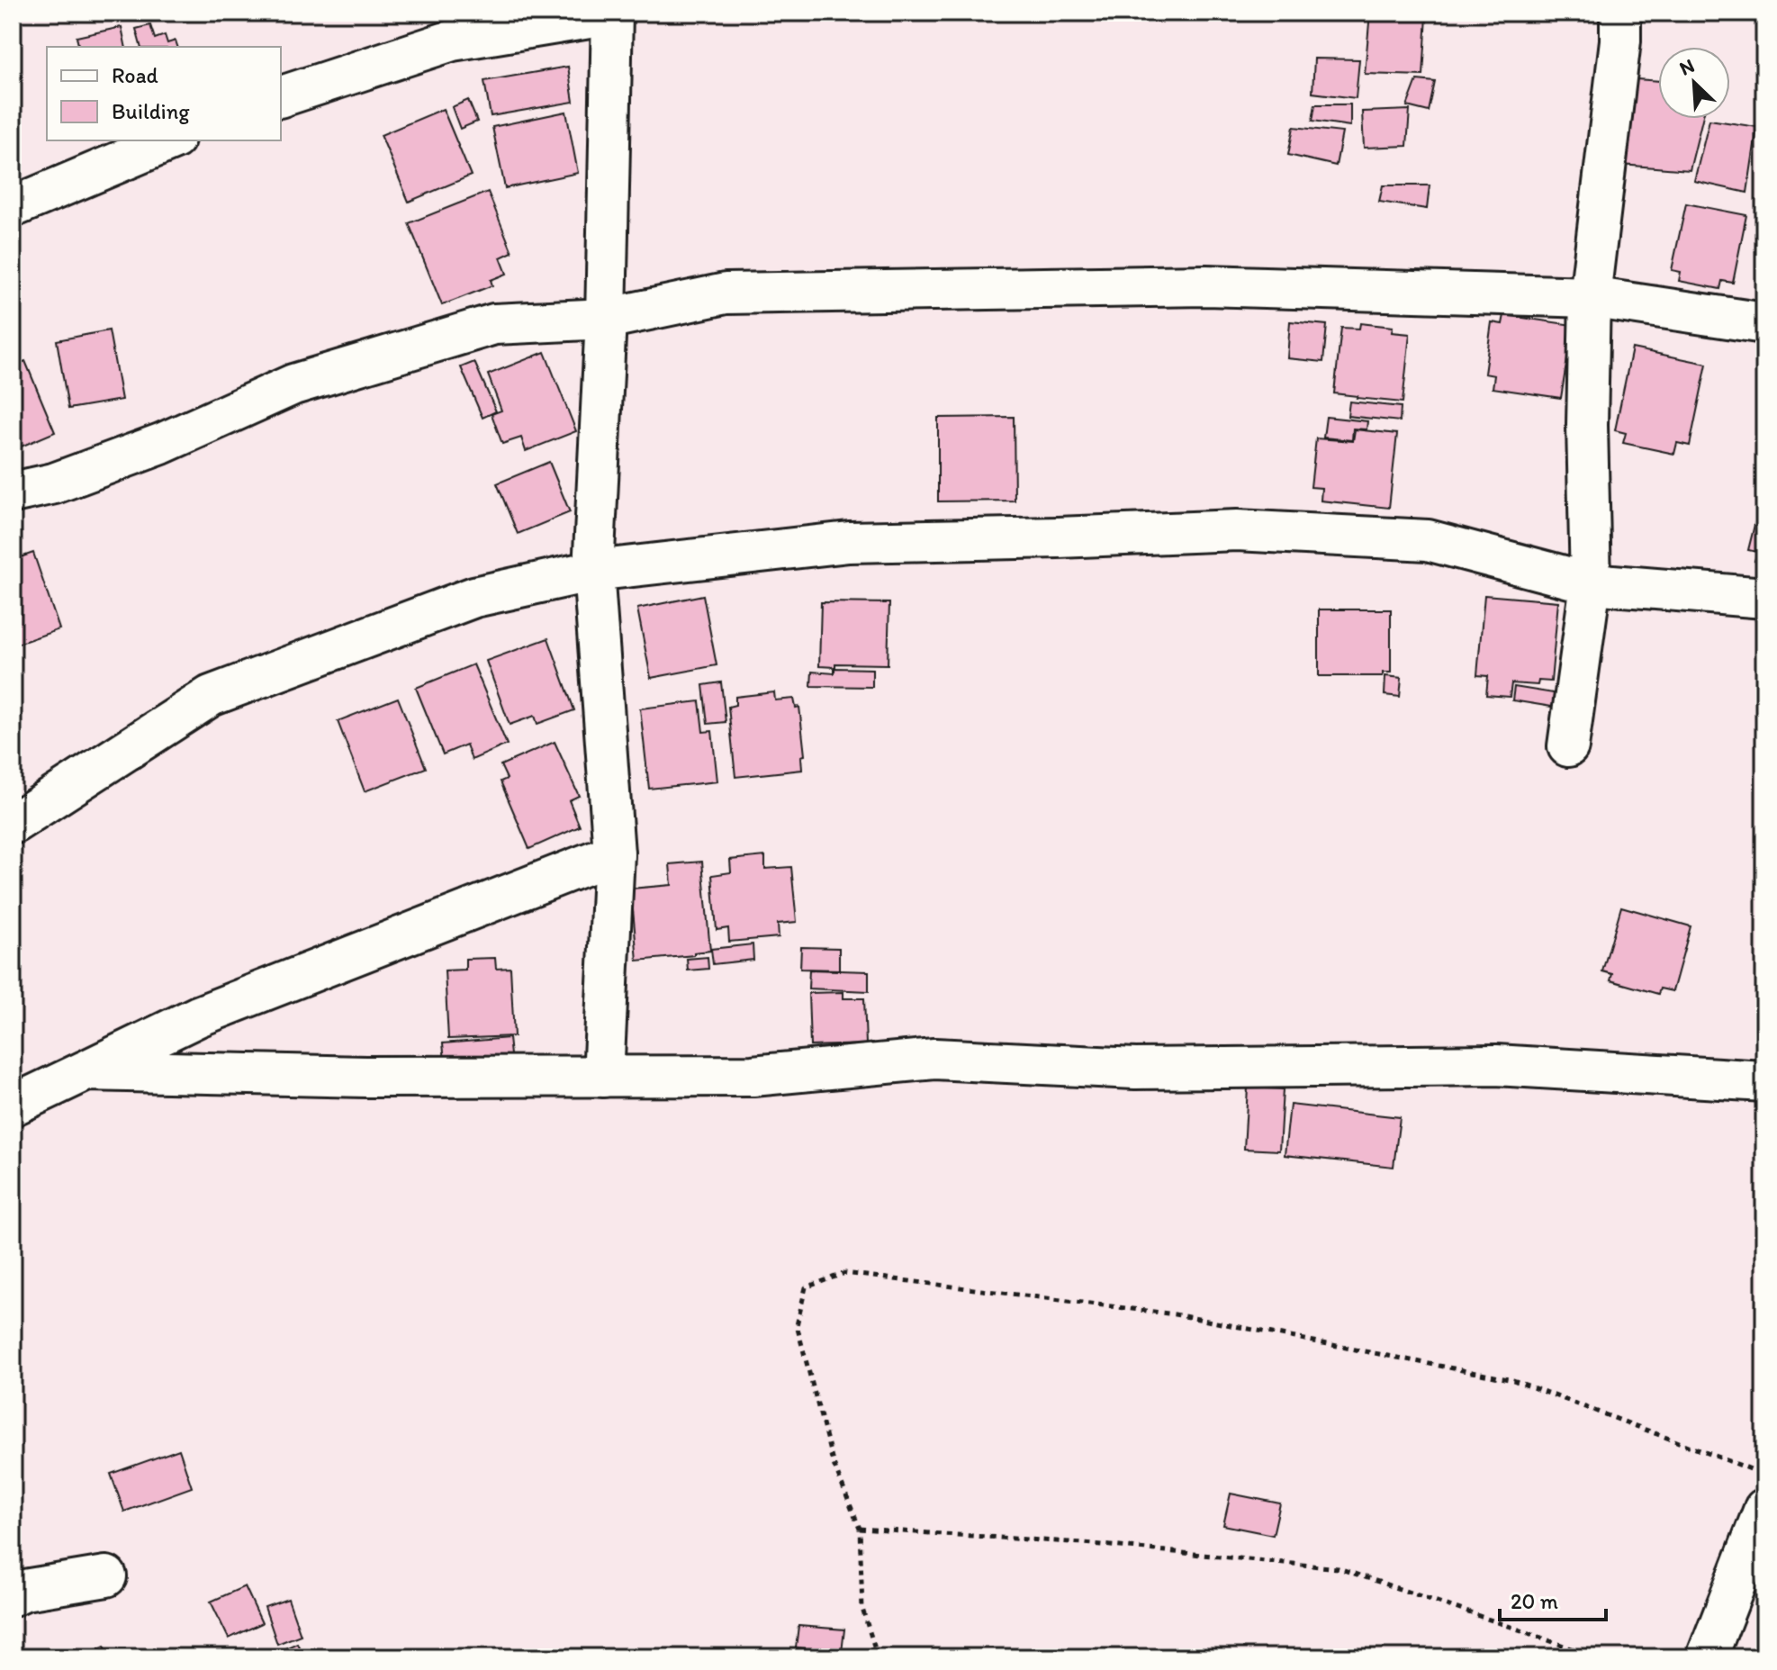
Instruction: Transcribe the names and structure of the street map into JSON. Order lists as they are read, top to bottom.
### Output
{
  "legend": ["Road", "Building"],
  "scale_bar": "20 m",
  "north": "top left"
}
